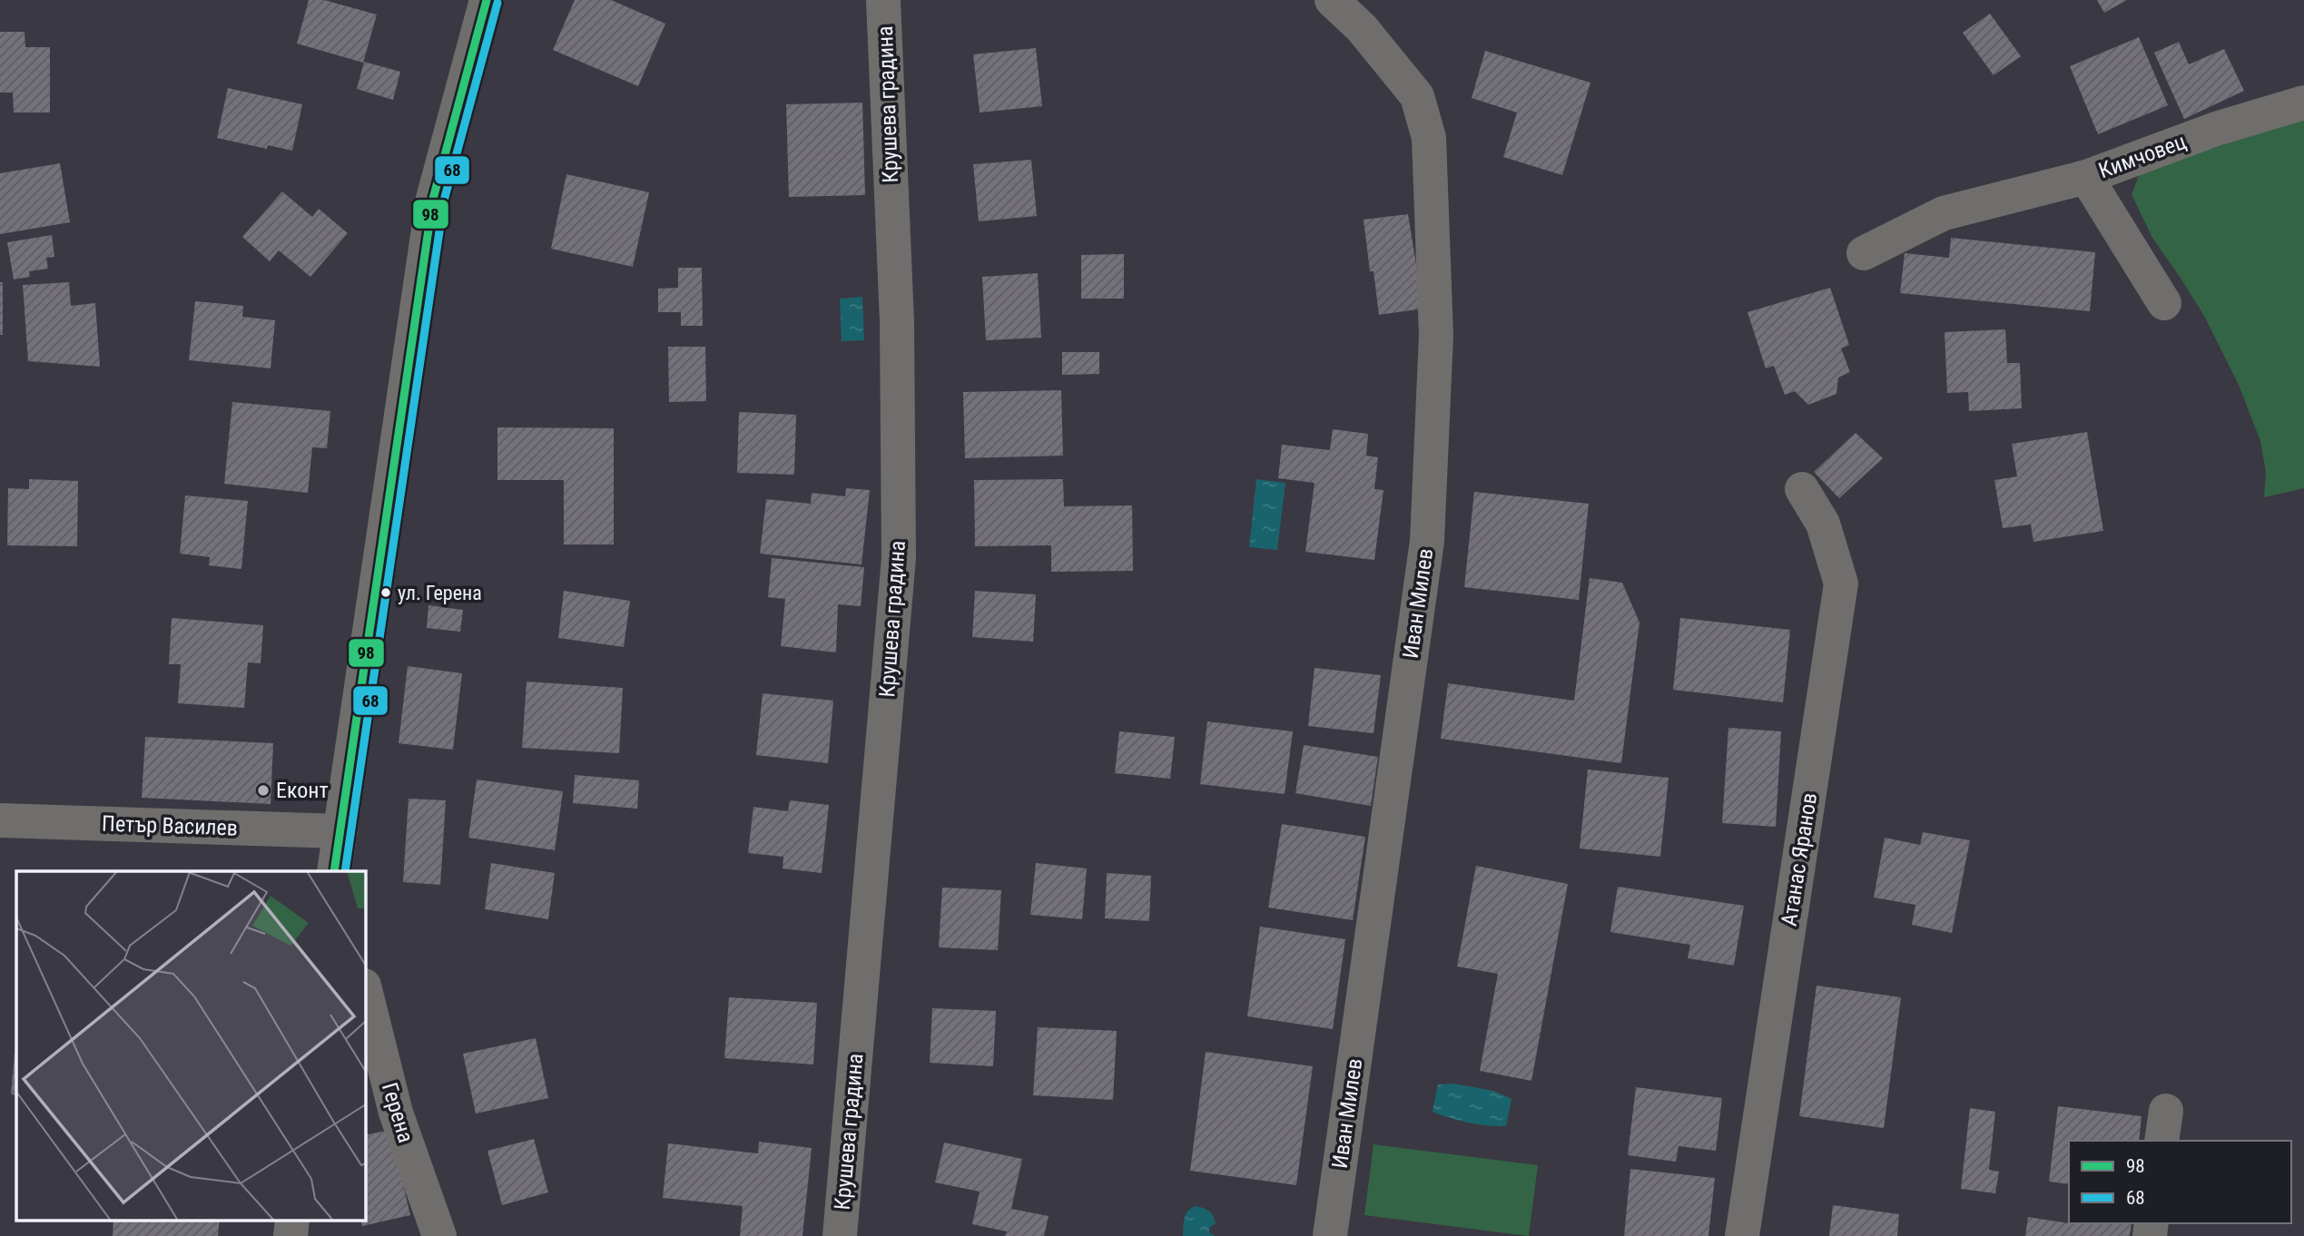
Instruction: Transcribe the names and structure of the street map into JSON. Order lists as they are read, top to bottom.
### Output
{
  "streets": {
    "street": [
      "Крушева градина",
      "Кимчовец",
      "Иван Милев",
      "Петър Василев",
      "Атанас Яранов",
      "Герена"
    ]
  },
  "places": ["ул. Герена", "Еконт"],
  "lines": ["transit line 98", "transit line 68"],
  "legend": ["98", "68"]
}
